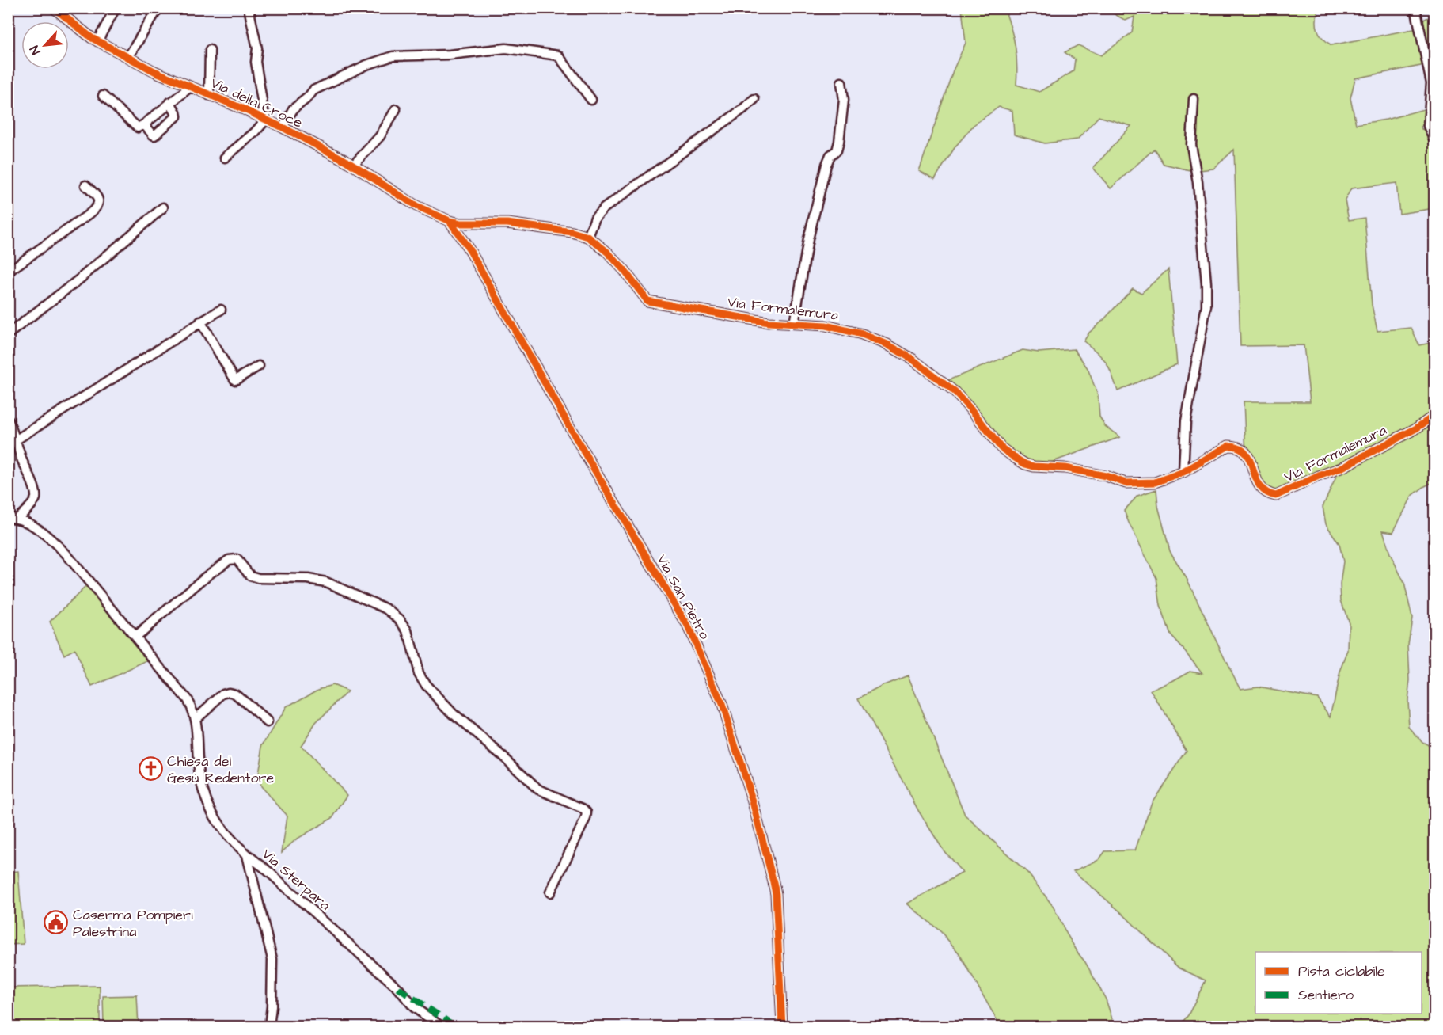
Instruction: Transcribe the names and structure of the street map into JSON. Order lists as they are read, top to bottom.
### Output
{
  "streets": {
    "street": [
      "Via della Croce",
      "Via Formalemura",
      "Via San Pietro",
      "Via Sterpara"
    ]
  },
  "crossings": [
    ["Via della Croce", "Via Formalemura"],
    ["Via della Croce", "Via San Pietro"],
    ["Via Formalemura", "Via San Pietro"]
  ],
  "places": {
    "church": ["Chiesa del Gesù Redentore"],
    "public building": ["Caserma Pompieri Palestrina"]
  },
  "legend": ["Pista ciclabile", "Sentiero"],
  "north": "bottom left"
}
